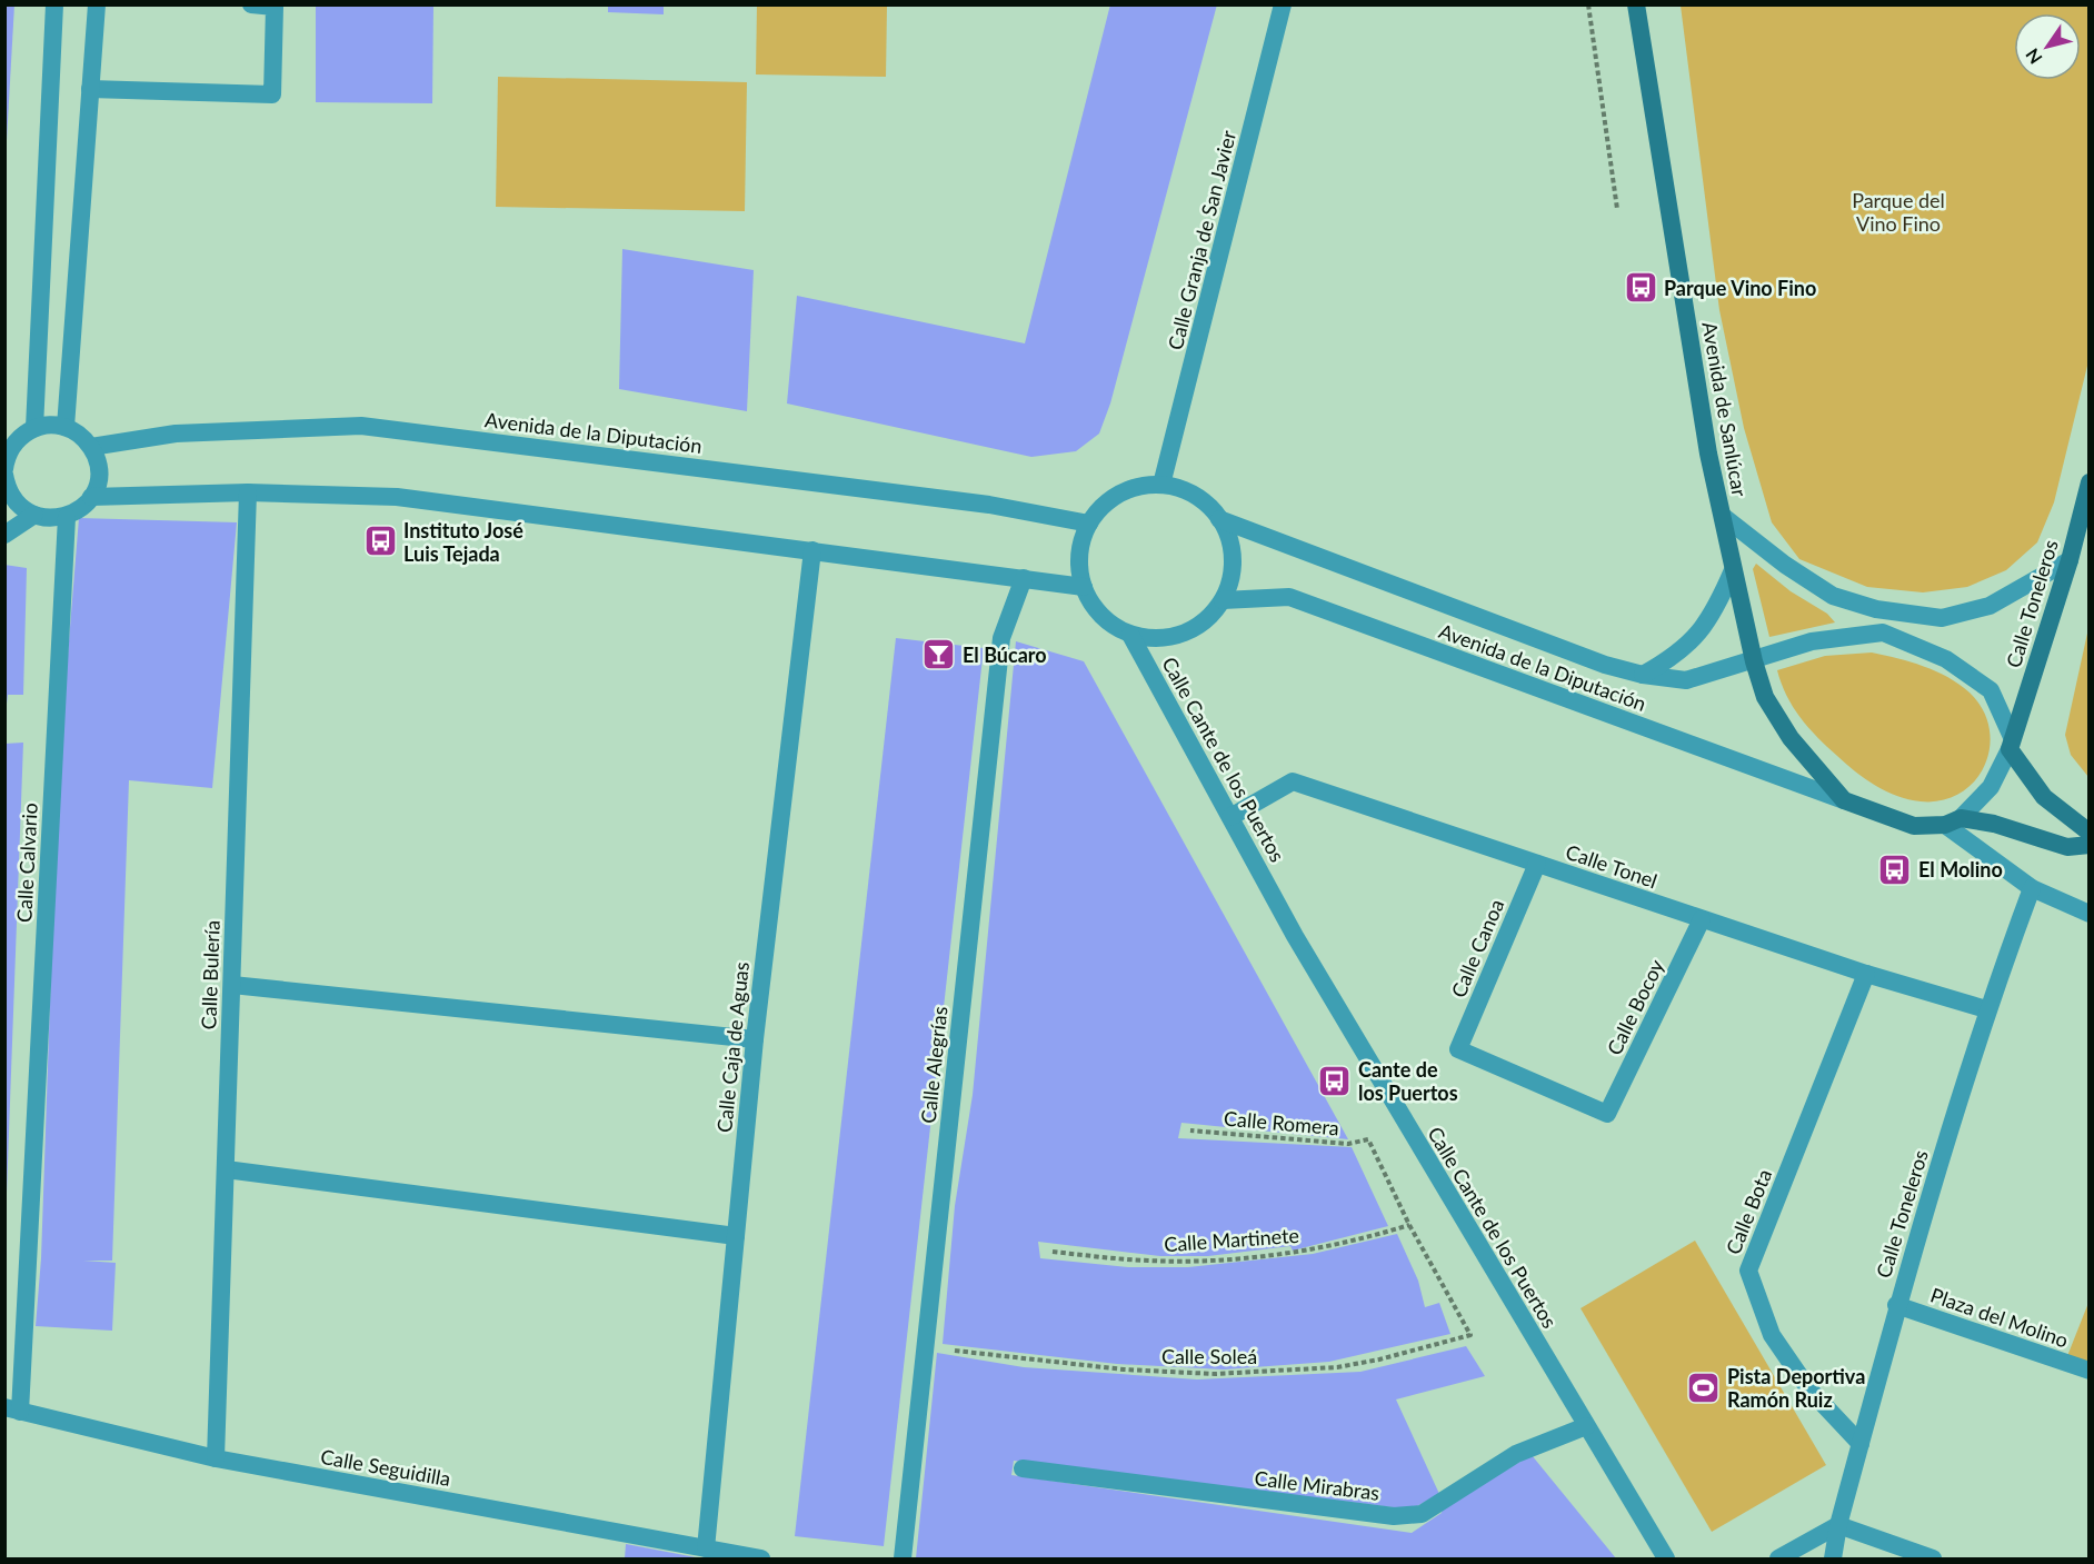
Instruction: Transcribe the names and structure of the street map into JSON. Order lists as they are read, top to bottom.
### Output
{
  "streets": {
    "main road": ["Avenida de Sanlúcar", "Calle Toneleros"],
    "street": [
      "Calle Granja de San Javier",
      "Avenida de la Diputación",
      "Calle Cante de los Puertos",
      "Calle Calvario",
      "Calle Tonel",
      "Calle Canoa",
      "Calle Bulería",
      "Calle Bocoy",
      "Calle Caja de Aguas",
      "Calle Alegrías",
      "Calle Bota",
      "Plaza del Molino",
      "Calle Seguidilla",
      "Calle Mirabras"
    ],
    "path": ["Calle Romera", "Calle Martinete", "Calle Soleá"]
  },
  "crossings": [
    ["Calle Granja de San Javier", "Avenida de la Diputación"],
    ["Calle Granja de San Javier", "Calle Cante de los Puertos"],
    ["Avenida de Sanlúcar", "Avenida de la Diputación"],
    ["Avenida de Sanlúcar", "Calle Toneleros"],
    ["Avenida de la Diputación", "Calle Toneleros"],
    ["Avenida de la Diputación", "Calle Cante de los Puertos"],
    ["Calle Toneleros", "Calle Tonel"],
    ["Calle Toneleros", "Calle Bota"],
    ["Calle Toneleros", "Plaza del Molino"],
    ["Calle Cante de los Puertos", "Calle Tonel"],
    ["Calle Cante de los Puertos", "Calle Mirabras"],
    ["Calle Calvario", "Calle Seguidilla"],
    ["Calle Tonel", "Calle Canoa"],
    ["Calle Tonel", "Calle Bocoy"],
    ["Calle Tonel", "Calle Bota"],
    ["Calle Canoa", "Calle Bocoy"],
    ["Calle Bulería", "Calle Seguidilla"],
    ["Calle Caja de Aguas", "Calle Seguidilla"],
    ["Calle Romera", "Calle Martinete"],
    ["Calle Romera", "Calle Soleá"],
    ["Calle Martinete", "Calle Soleá"]
  ],
  "parks": ["Parque del Vino Fino"],
  "places": {
    "bus stop": [
      "Parque Vino Fino",
      "Instituto José Luis Tejada",
      "El Molino",
      "Cante de los Puertos"
    ],
    "bar": ["El Búcaro"],
    "sports": ["Pista Deportiva Ramón Ruiz"]
  },
  "north": "bottom left"
}
